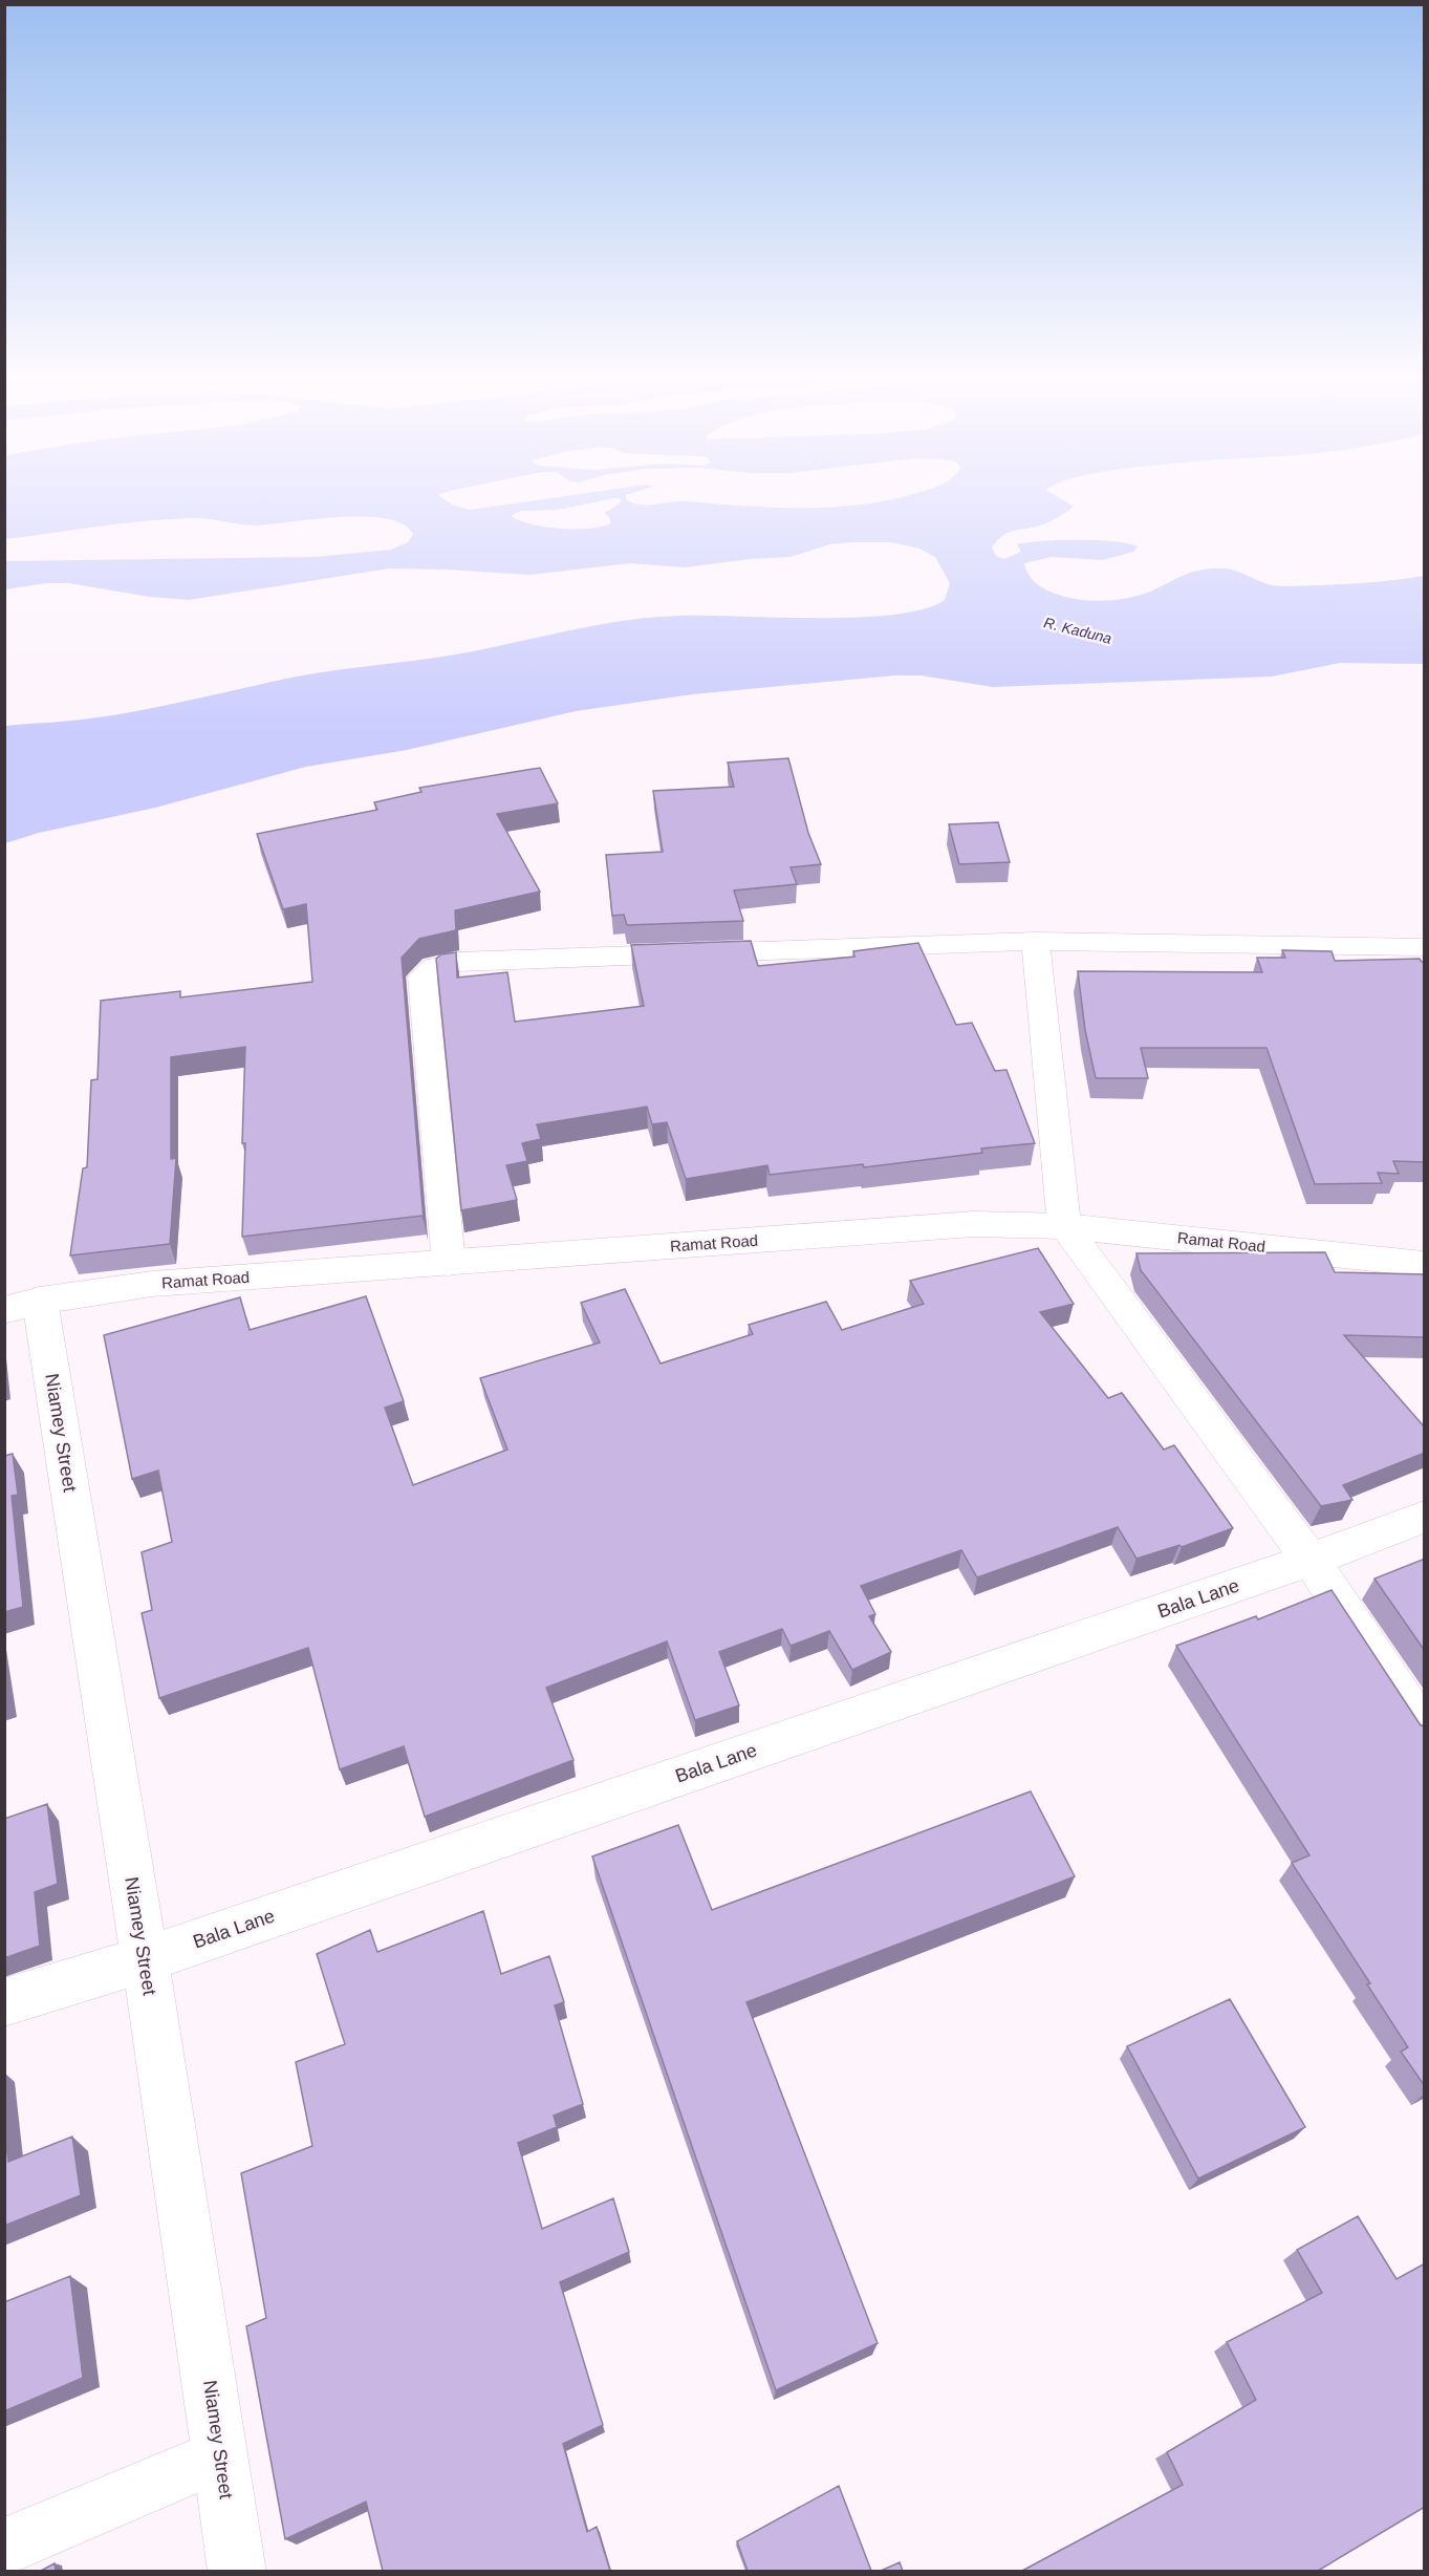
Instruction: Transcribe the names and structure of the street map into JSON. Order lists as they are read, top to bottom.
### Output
{
  "streets": {
    "street": ["Ramat Road", "Niamey Street", "Bala Lane"]
  },
  "crossings": [
    ["Ramat Road", "Niamey Street"],
    ["Niamey Street", "Bala Lane"]
  ],
  "water": ["R. Kaduna"]
}
